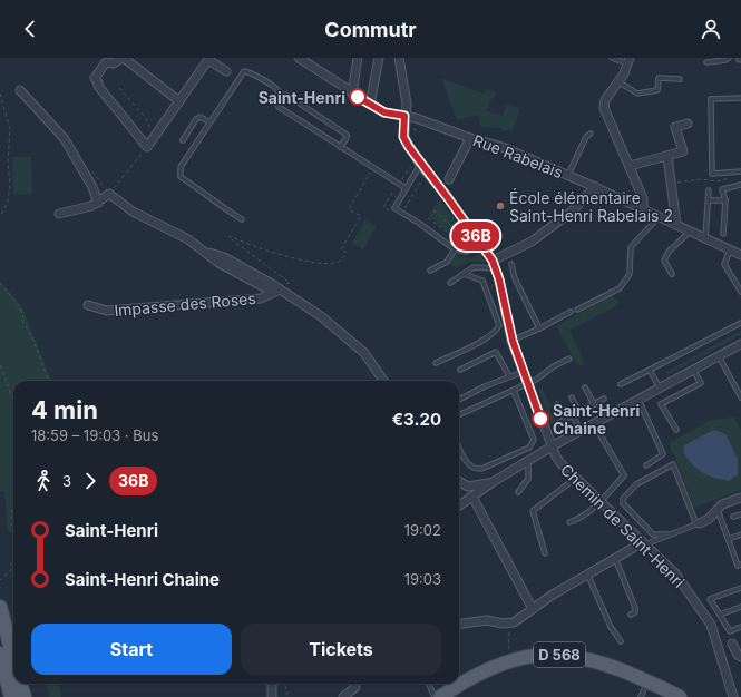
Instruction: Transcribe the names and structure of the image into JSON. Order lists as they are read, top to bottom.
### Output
{
  "streets": {
    "main road": ["D 568"],
    "street": ["Rue Rabelais", "Impasse des Roses", "Chemin de Saint-Henri"]
  },
  "crossings": [
    ["Rue Rabelais", "Chemin de Saint-Henri"]
  ],
  "places": ["Saint-Henri", "École élémentaire Saint-Henri Rabelais 2", "Saint-Henri Chaine"],
  "lines": ["bus line 36B"],
  "page": {
    "header": "Commutr",
    "on_map": "36B",
    "heading": ["4 min", "18:59 – 19:03 · Bus", "€3.20"],
    "legs": ["3", "36B"],
    "list": [
      {
        "name": "Saint-Henri",
        "value": "19:02"
      },
      {
        "name": "Saint-Henri Chaine",
        "value": "19:03"
      }
    ],
    "buttons": ["Start", "Tickets"]
  }
}
